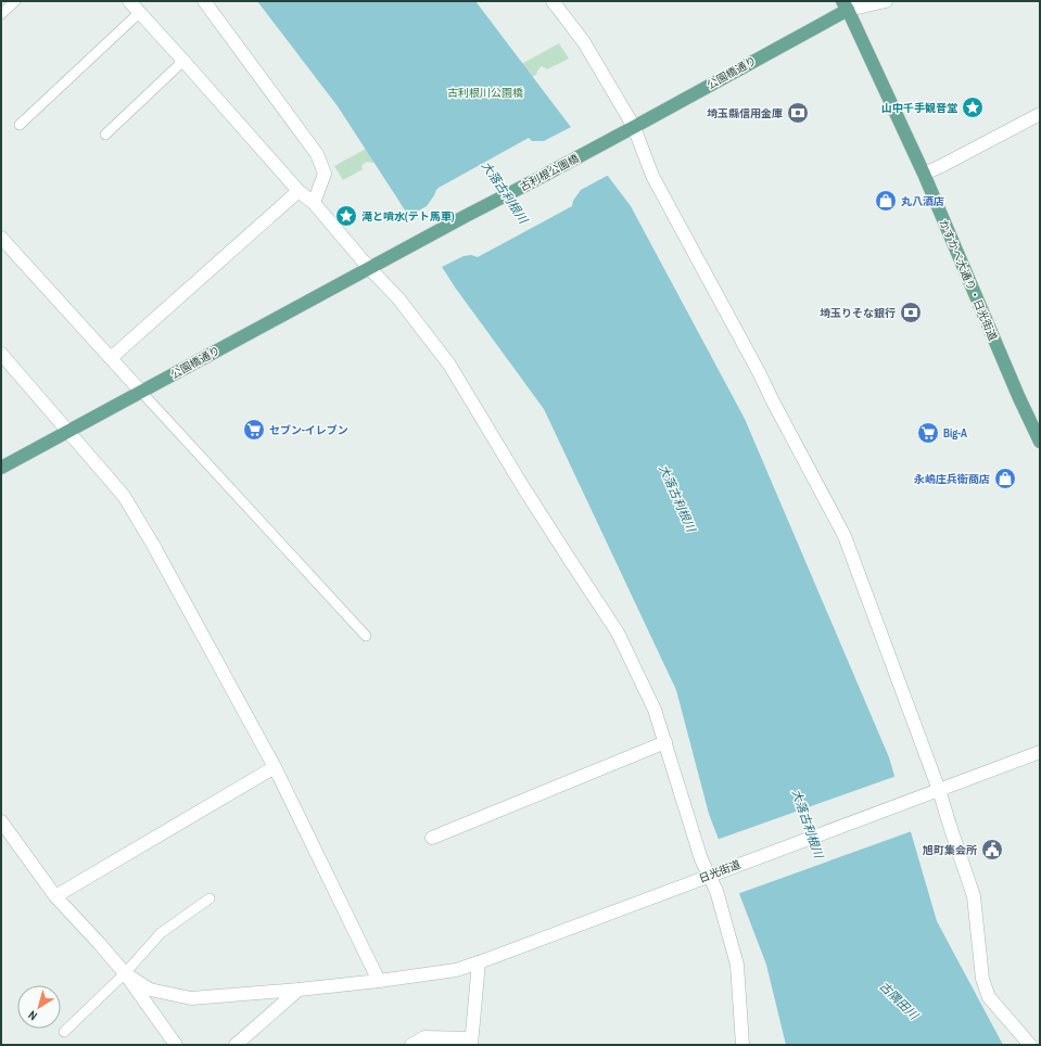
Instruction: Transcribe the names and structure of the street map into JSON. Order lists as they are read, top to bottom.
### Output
{
  "streets": {
    "main road": ["公園橋通り", "古利根公園橋", "かすかべ大通り・日光街道"],
    "street": ["日光街道"]
  },
  "crossings": [
    ["公園橋通り", "古利根公園橋"],
    ["公園橋通り", "かすかべ大通り・日光街道"]
  ],
  "water": ["大落古利根川", "古隅田川"],
  "parks": ["古利根川公園橋"],
  "places": {
    "place": ["山中千手観音堂", "滝と噴水(テト馬車)"],
    "bank": ["埼玉縣信用金庫", "埼玉りそな銀行"],
    "shop": ["丸八酒店", "永嶋庄兵衛商店"],
    "supermarket": ["セブン-イレブン", "Big-A"],
    "public building": ["旭町集会所"]
  },
  "north": "bottom left"
}
